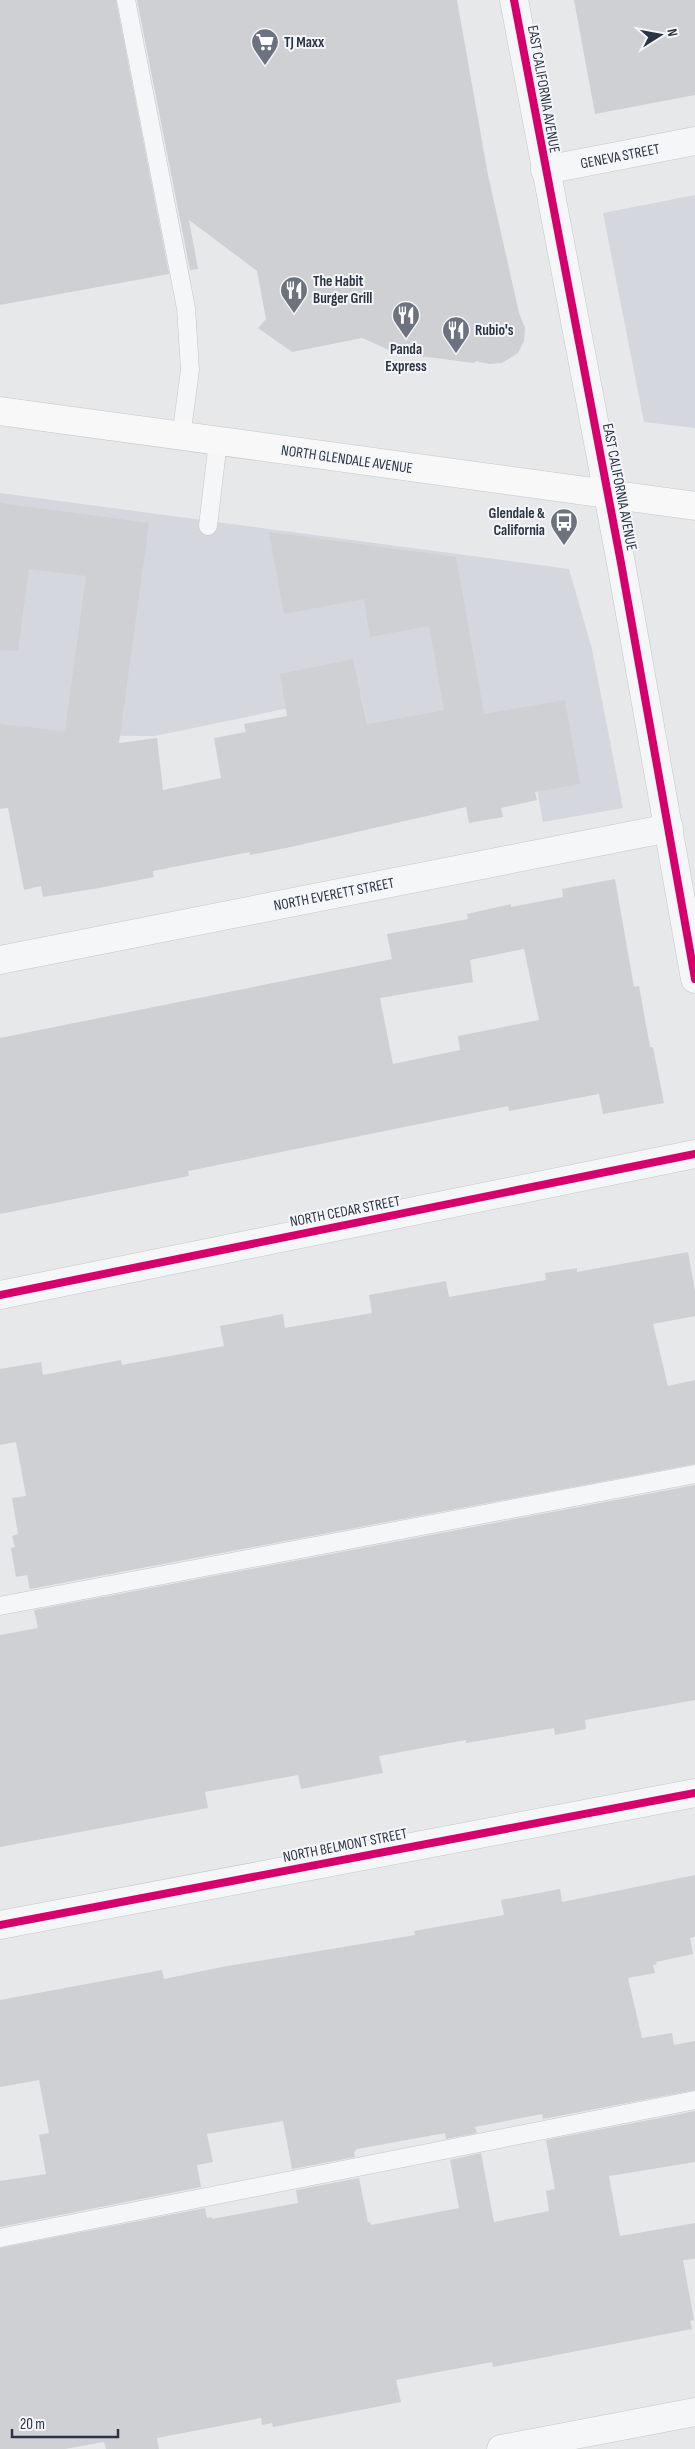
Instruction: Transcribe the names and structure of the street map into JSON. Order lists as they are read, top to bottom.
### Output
{
  "streets": {
    "main road": ["NORTH GLENDALE AVENUE"],
    "street": [
      "EAST CALIFORNIA AVENUE",
      "GENEVA STREET",
      "NORTH EVERETT STREET",
      "NORTH CEDAR STREET",
      "NORTH BELMONT STREET"
    ]
  },
  "crossings": [
    ["EAST CALIFORNIA AVENUE", "GENEVA STREET"],
    ["EAST CALIFORNIA AVENUE", "NORTH GLENDALE AVENUE"],
    ["EAST CALIFORNIA AVENUE", "NORTH EVERETT STREET"]
  ],
  "places": {
    "supermarket": ["TJ Maxx"],
    "restaurant": ["The Habit Burger Grill", "Panda Express", "Rubio's"],
    "bus stop": ["Glendale & California"]
  },
  "scale_bar": "20 m",
  "north": "right"
}
